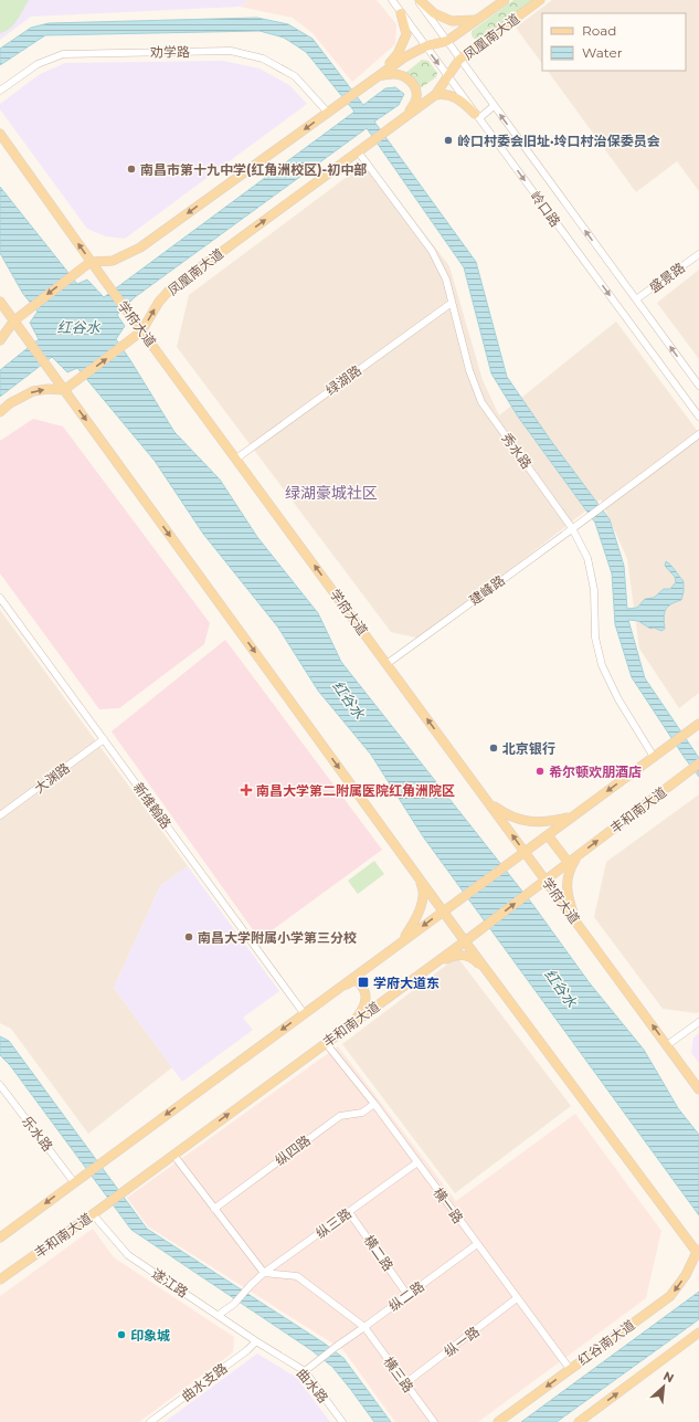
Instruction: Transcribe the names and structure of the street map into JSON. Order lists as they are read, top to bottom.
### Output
{
  "streets": {
    "main road": [
      "凤凰南大道",
      "学府大道",
      "丰和南大道",
      "红谷南大道"
    ],
    "street": [
      "劝学路",
      "岭口路",
      "盛景路",
      "绿湖路",
      "秀水路",
      "建峰路",
      "大渊路",
      "新维翰路",
      "乐水路",
      "纵四路",
      "横一路",
      "纵三路",
      "横二路",
      "遂江路",
      "纵二路",
      "纵一路",
      "横三路",
      "曲水支路",
      "曲水路"
    ]
  },
  "crossings": [
    ["凤凰南大道", "劝学路"],
    ["凤凰南大道", "岭口路"],
    ["凤凰南大道", "学府大道"],
    ["凤凰南大道", "秀水路"],
    ["岭口路", "盛景路"],
    ["学府大道", "绿湖路"],
    ["学府大道", "建峰路"],
    ["学府大道", "丰和南大道"],
    ["绿湖路", "秀水路"],
    ["秀水路", "建峰路"],
    ["大渊路", "新维翰路"],
    ["丰和南大道", "横一路"],
    ["丰和南大道", "遂江路"],
    ["纵四路", "横一路"],
    ["横一路", "纵三路"],
    ["横一路", "纵二路"],
    ["横一路", "纵一路"],
    ["横一路", "红谷南大道"],
    ["纵三路", "横二路"],
    ["纵三路", "遂江路"],
    ["纵三路", "横三路"],
    ["横二路", "纵二路"],
    ["遂江路", "曲水支路"],
    ["遂江路", "曲水路"],
    ["纵二路", "横三路"],
    ["纵二路", "曲水路"],
    ["纵一路", "横三路"],
    ["曲水支路", "曲水路"]
  ],
  "one_way": ["学府大道"],
  "districts": ["绿湖豪城社区"],
  "water": ["红谷水"],
  "places": {
    "other": [
      "岭口村委会旧址·坽口村治保委员会",
      "南昌市第十九中学(红角洲校区)-初中部",
      "北京银行",
      "希尔顿欢朋酒店",
      "南昌大学附属小学第三分校",
      "印象城"
    ],
    "health": ["南昌大学第二附属医院红角洲院区"],
    "transit": ["学府大道东"]
  },
  "legend": ["Road", "Water"],
  "north": "top right"
}
